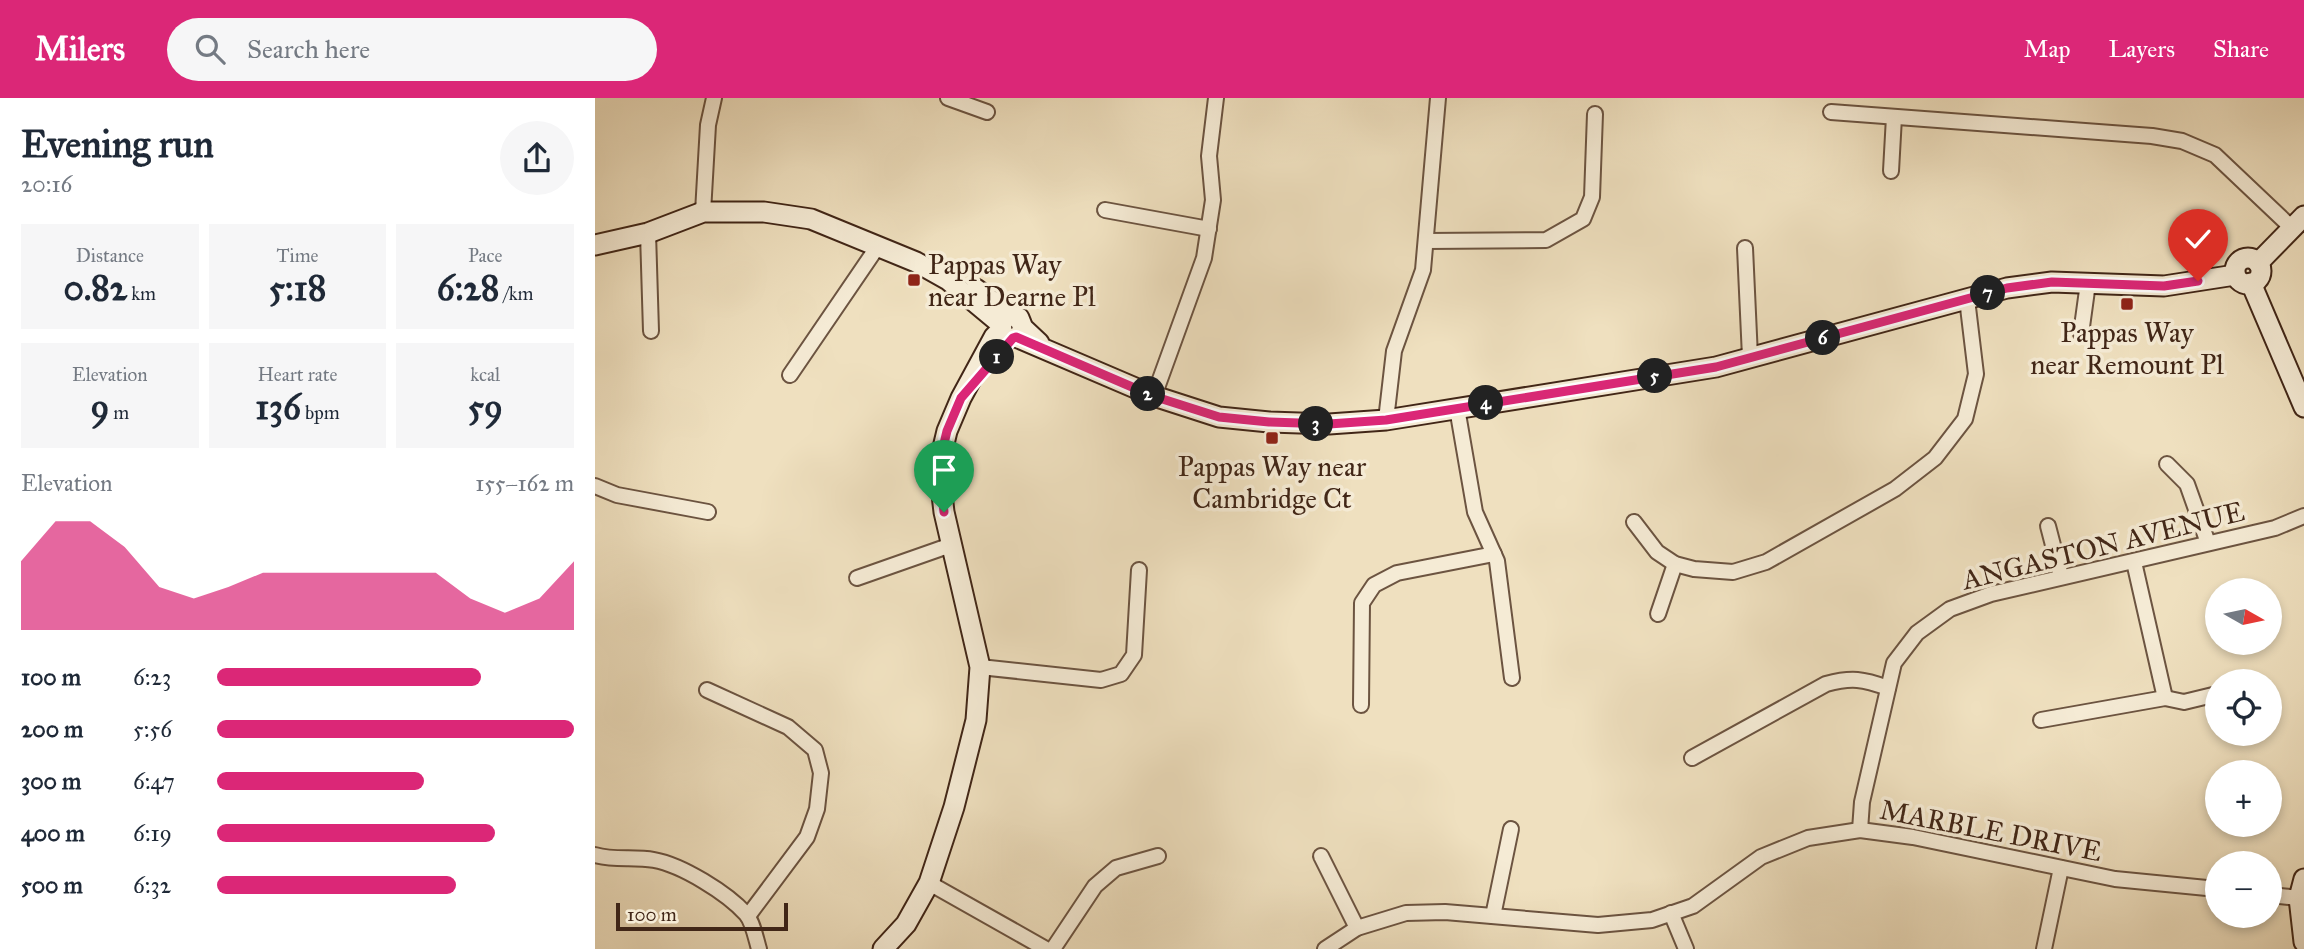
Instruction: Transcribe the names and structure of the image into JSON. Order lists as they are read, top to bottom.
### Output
{
  "streets": {
    "street": ["ANGASTON AVENUE", "MARBLE DRIVE"]
  },
  "crossings": [
    ["ANGASTON AVENUE", "MARBLE DRIVE"]
  ],
  "places": {
    "transit": ["Pappas Way near Dearne Pl", "Pappas Way near Remount Pl", "Pappas Way near Cambridge Ct"]
  },
  "scale_bar": "100 m",
  "north": "right",
  "page": {
    "header": "Milers",
    "search": "Search here",
    "nav": ["Map", "Layers", "Share"],
    "heading": ["Evening run", "20:16"],
    "stats": [
      ["Distance", "0.82 km"],
      ["Time", "5:18"],
      ["Pace", "6:28 /km"],
      ["Elevation", "9 m"],
      ["Heart rate", "136 bpm"],
      ["kcal", "59"]
    ],
    "pins": [
      "7",
      "6",
      "1",
      "5",
      "2",
      "4",
      "3"
    ],
    "chart": ["Elevation", "155–162 m"],
    "map_buttons": ["+", "−"],
    "list": [
      {
        "name": "100 m",
        "note": "6:23"
      },
      {
        "name": "200 m",
        "note": "5:56"
      },
      {
        "name": "300 m",
        "note": "6:47"
      },
      {
        "name": "400 m",
        "note": "6:19"
      },
      {
        "name": "500 m",
        "note": "6:32"
      }
    ],
    "scale": "100 m"
  }
}
